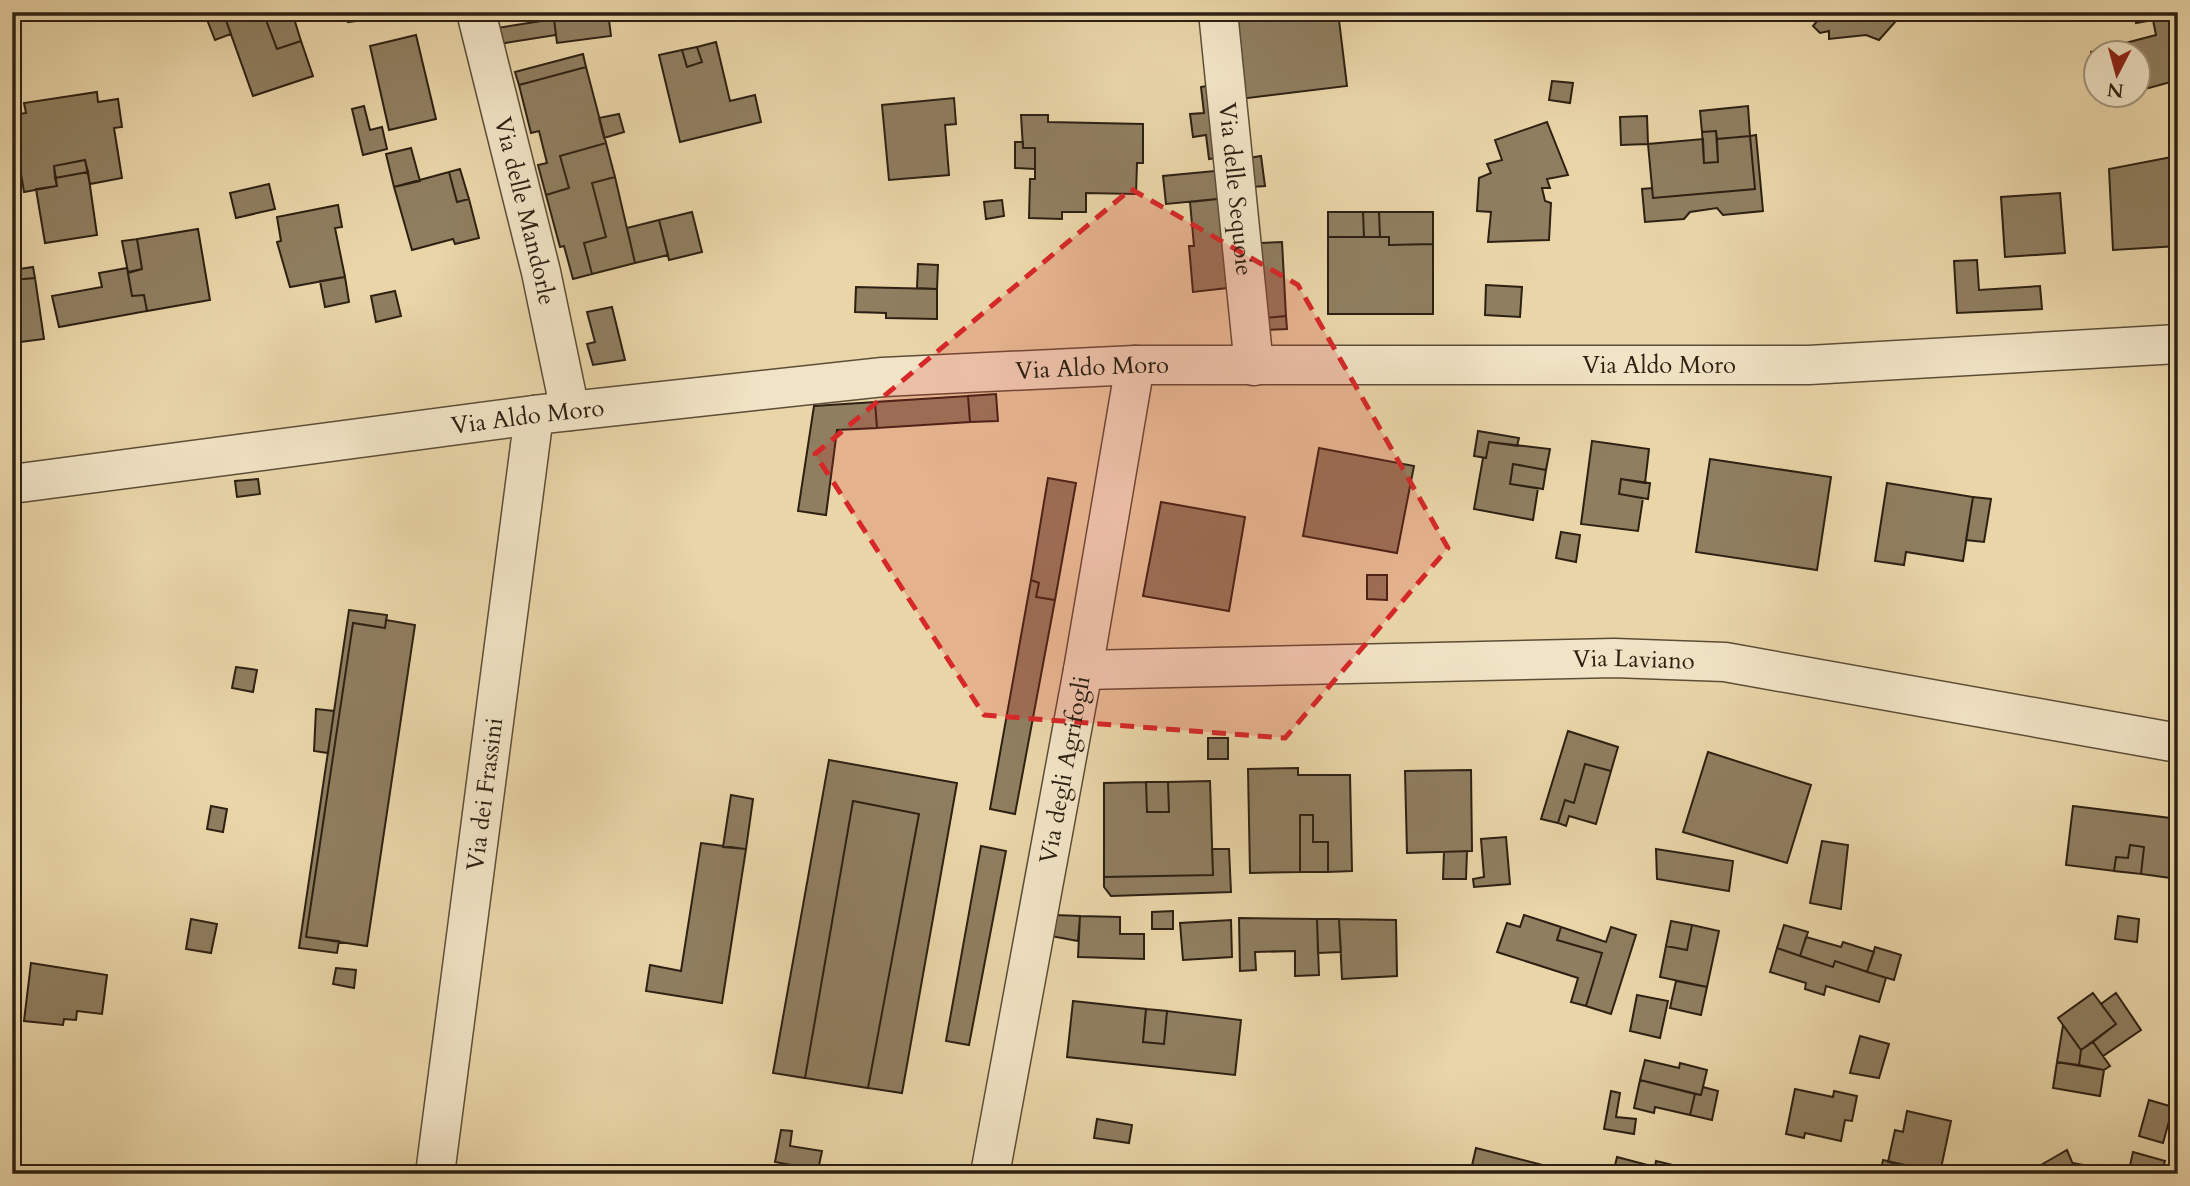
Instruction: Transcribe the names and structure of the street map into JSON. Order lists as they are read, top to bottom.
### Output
{
  "streets": {
    "street": [
      "Via delle Sequoie",
      "Via delle Mandorle",
      "Via Aldo Moro",
      "Via Laviano",
      "Via degli Agrifogli",
      "Via dei Frassini"
    ]
  },
  "crossings": [
    ["Via delle Sequoie", "Via Aldo Moro"],
    ["Via delle Mandorle", "Via Aldo Moro"],
    ["Via delle Mandorle", "Via dei Frassini"],
    ["Via Aldo Moro", "Via degli Agrifogli"],
    ["Via Aldo Moro", "Via dei Frassini"],
    ["Via Laviano", "Via degli Agrifogli"]
  ],
  "north": "bottom"
}
